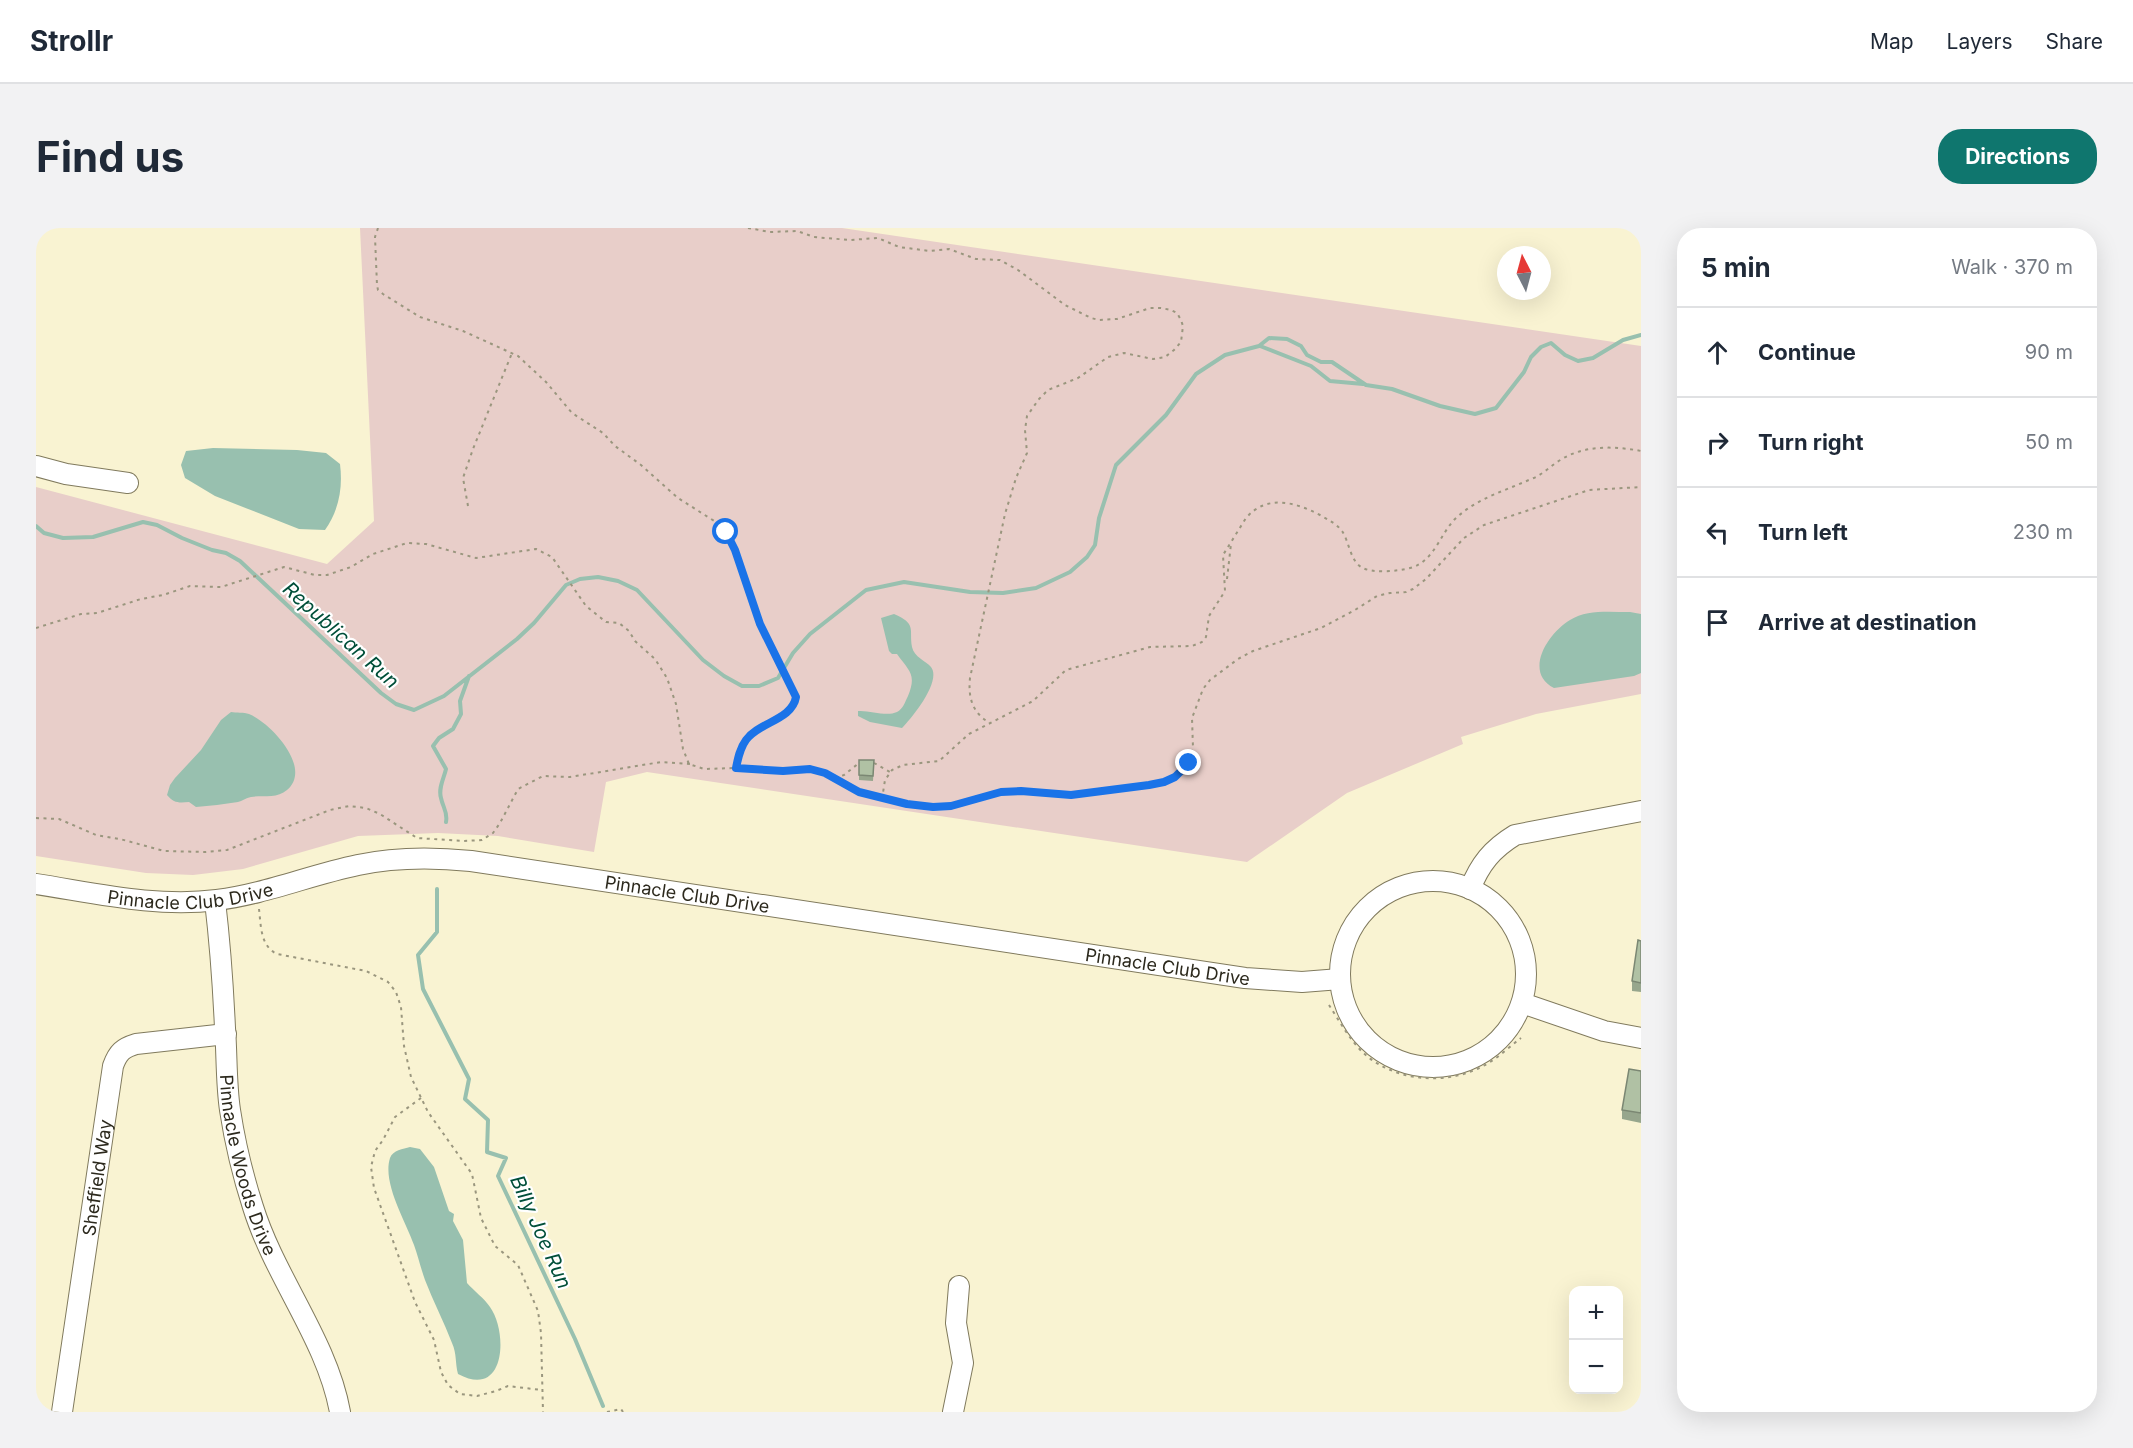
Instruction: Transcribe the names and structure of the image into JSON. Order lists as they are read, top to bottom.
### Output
{
  "streets": {
    "street": ["Pinnacle Club Drive", "Pinnacle Woods Drive", "Sheffield Way"]
  },
  "crossings": [
    ["Pinnacle Club Drive", "Pinnacle Woods Drive"],
    ["Pinnacle Woods Drive", "Sheffield Way"]
  ],
  "water": ["Republican Run", "Billy Joe Run"],
  "north": "top",
  "page": {
    "header": "Strollr",
    "nav": ["Map", "Layers", "Share"],
    "buttons": "Directions",
    "title": "Find us",
    "heading": ["5 min", "Walk · 370 m"],
    "list": [
      ["Continue", "90 m"],
      ["Turn right", "50 m"],
      ["Turn left", "230 m"],
      "Arrive at destination"
    ],
    "map_buttons": ["+", "−"]
  }
}
